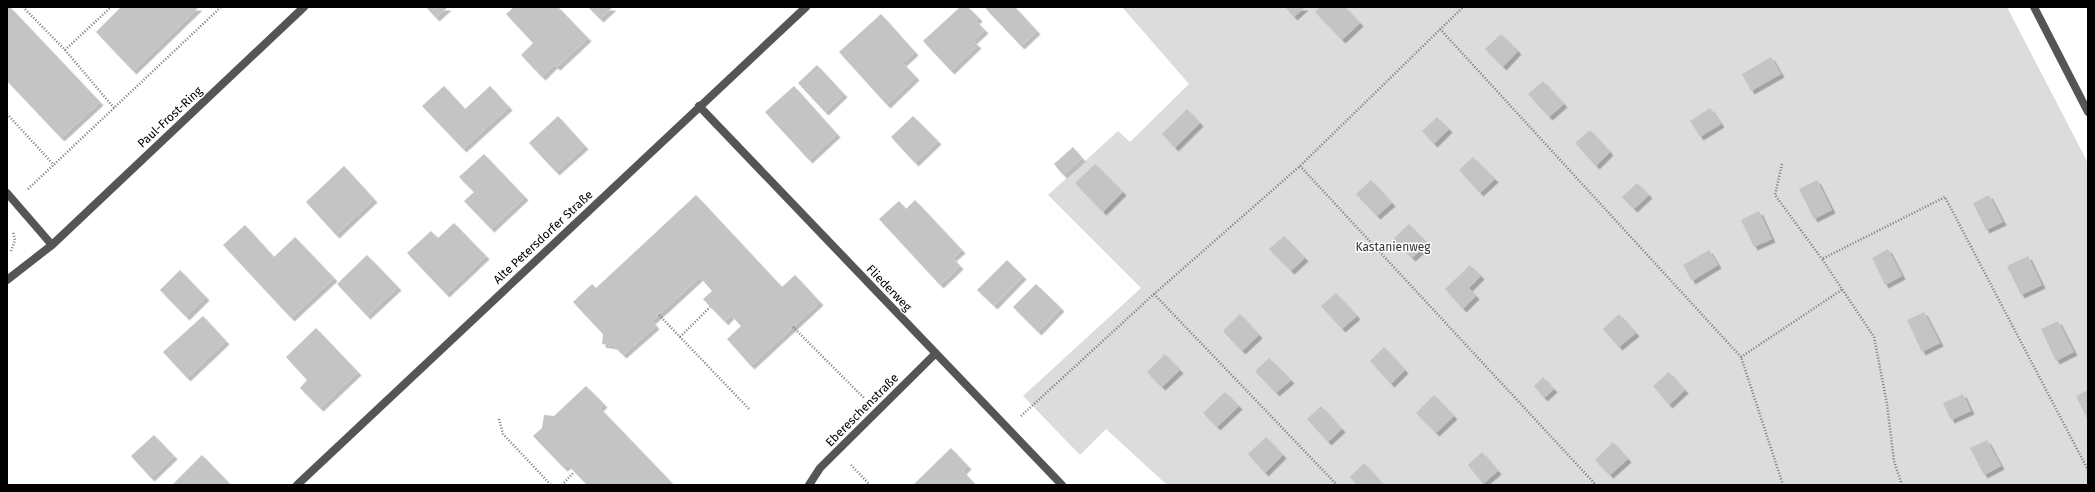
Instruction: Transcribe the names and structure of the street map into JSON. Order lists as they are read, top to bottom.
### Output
{
  "streets": {
    "street": [
      "Paul-Frost-Ring",
      "Alte Petersdorfer Straße",
      "Fliederweg",
      "Ebereschenstraße"
    ]
  },
  "crossings": [
    ["Alte Petersdorfer Straße", "Fliederweg"],
    ["Fliederweg", "Ebereschenstraße"]
  ],
  "parks": ["Kastanienweg"]
}
